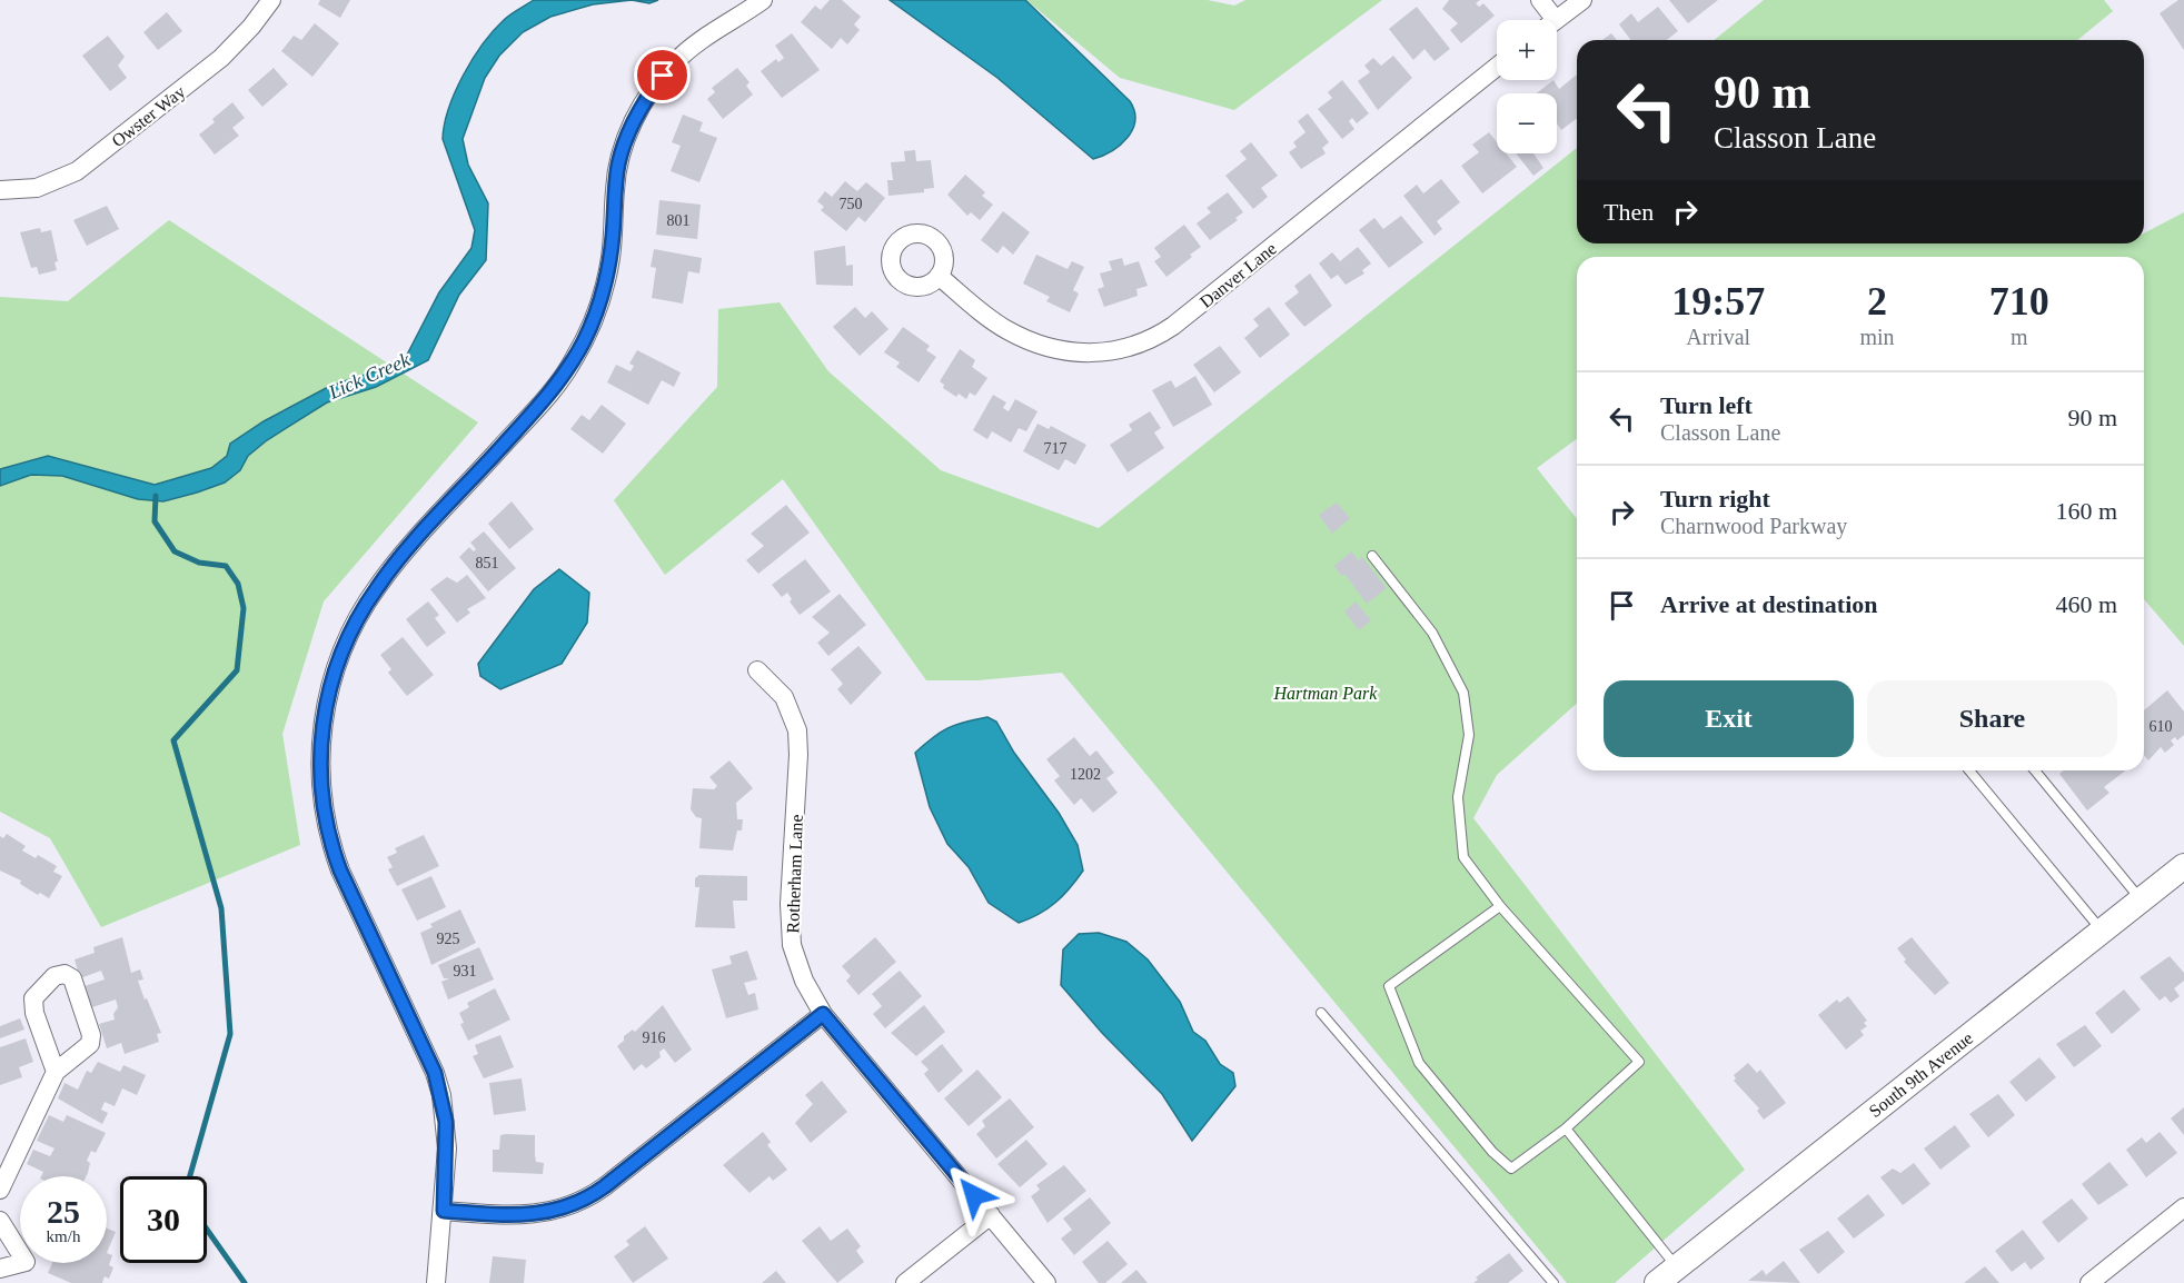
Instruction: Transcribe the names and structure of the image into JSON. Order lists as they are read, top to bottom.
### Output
{
  "streets": {
    "street": [
      "Owster Way",
      "Danver Lane",
      "Rotherham Lane",
      "South 9th Avenue"
    ]
  },
  "water": ["Lick Creek"],
  "parks": ["Hartman Park"],
  "house_numbers": [
    "750",
    "801",
    "717",
    "851",
    "610",
    "1202",
    "925",
    "931",
    "916"
  ],
  "page": {
    "map_buttons": ["+", "−"],
    "turn": ["90 m", "Classon Lane"],
    "then": "Then",
    "eta": [
      "19:57",
      "Arrival",
      "2",
      "min",
      "710",
      "m"
    ],
    "list": [
      {
        "name": "Turn left",
        "note": "Classon Lane",
        "value": "90 m"
      },
      {
        "name": "Turn right",
        "note": "Charnwood Parkway",
        "value": "160 m"
      },
      {
        "name": "Arrive at destination",
        "value": "460 m"
      }
    ],
    "buttons": ["Exit", "Share"],
    "speed": "25 km/h",
    "limit": "30"
  }
}
